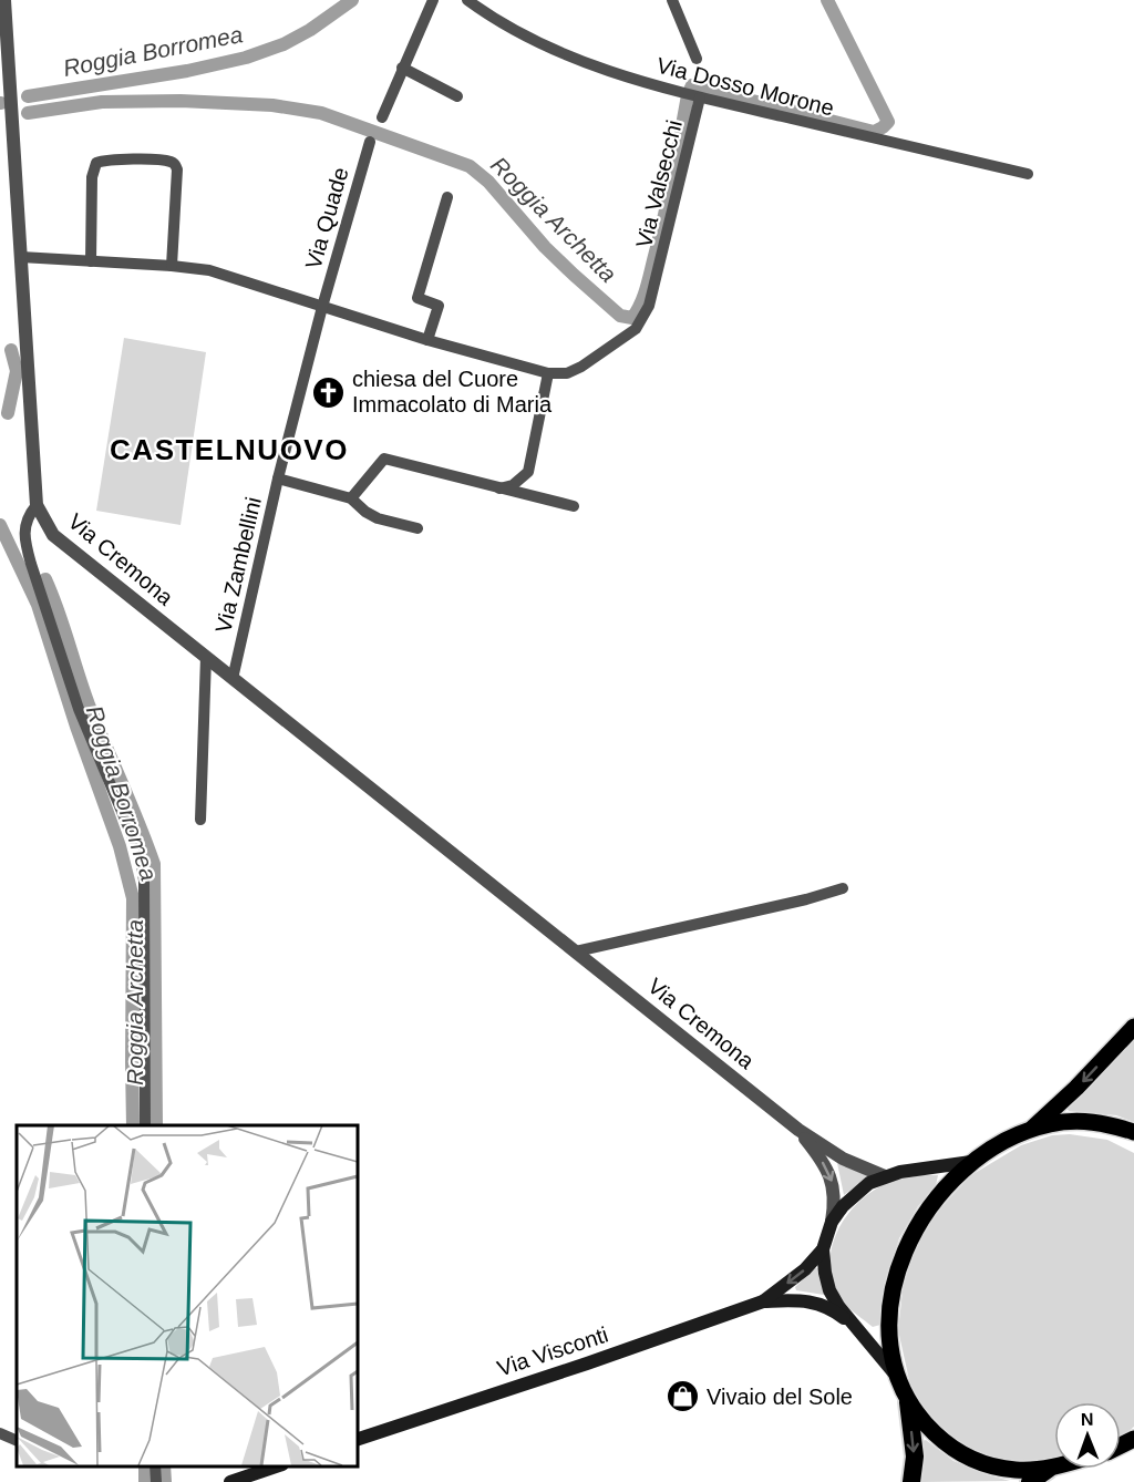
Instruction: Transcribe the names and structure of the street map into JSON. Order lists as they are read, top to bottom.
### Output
{
  "streets": {
    "main road": ["Via Visconti"],
    "street": [
      "Via Dosso Morone",
      "Via Valsecchi",
      "Via Quade",
      "Via Cremona",
      "Via Zambellini"
    ]
  },
  "crossings": [
    ["Via Dosso Morone", "Via Valsecchi"],
    ["Via Valsecchi", "Via Quade"],
    ["Via Valsecchi", "Via Cremona"],
    ["Via Valsecchi", "Via Zambellini"],
    ["Via Quade", "Via Zambellini"],
    ["Via Cremona", "Via Zambellini"]
  ],
  "districts": ["CASTELNUOVO"],
  "water": ["Roggia Borromea", "Roggia Archetta"],
  "places": {
    "church": ["chiesa del Cuore Immacolato di Maria"],
    "shop": ["Vivaio del Sole"]
  },
  "north": "top"
}
